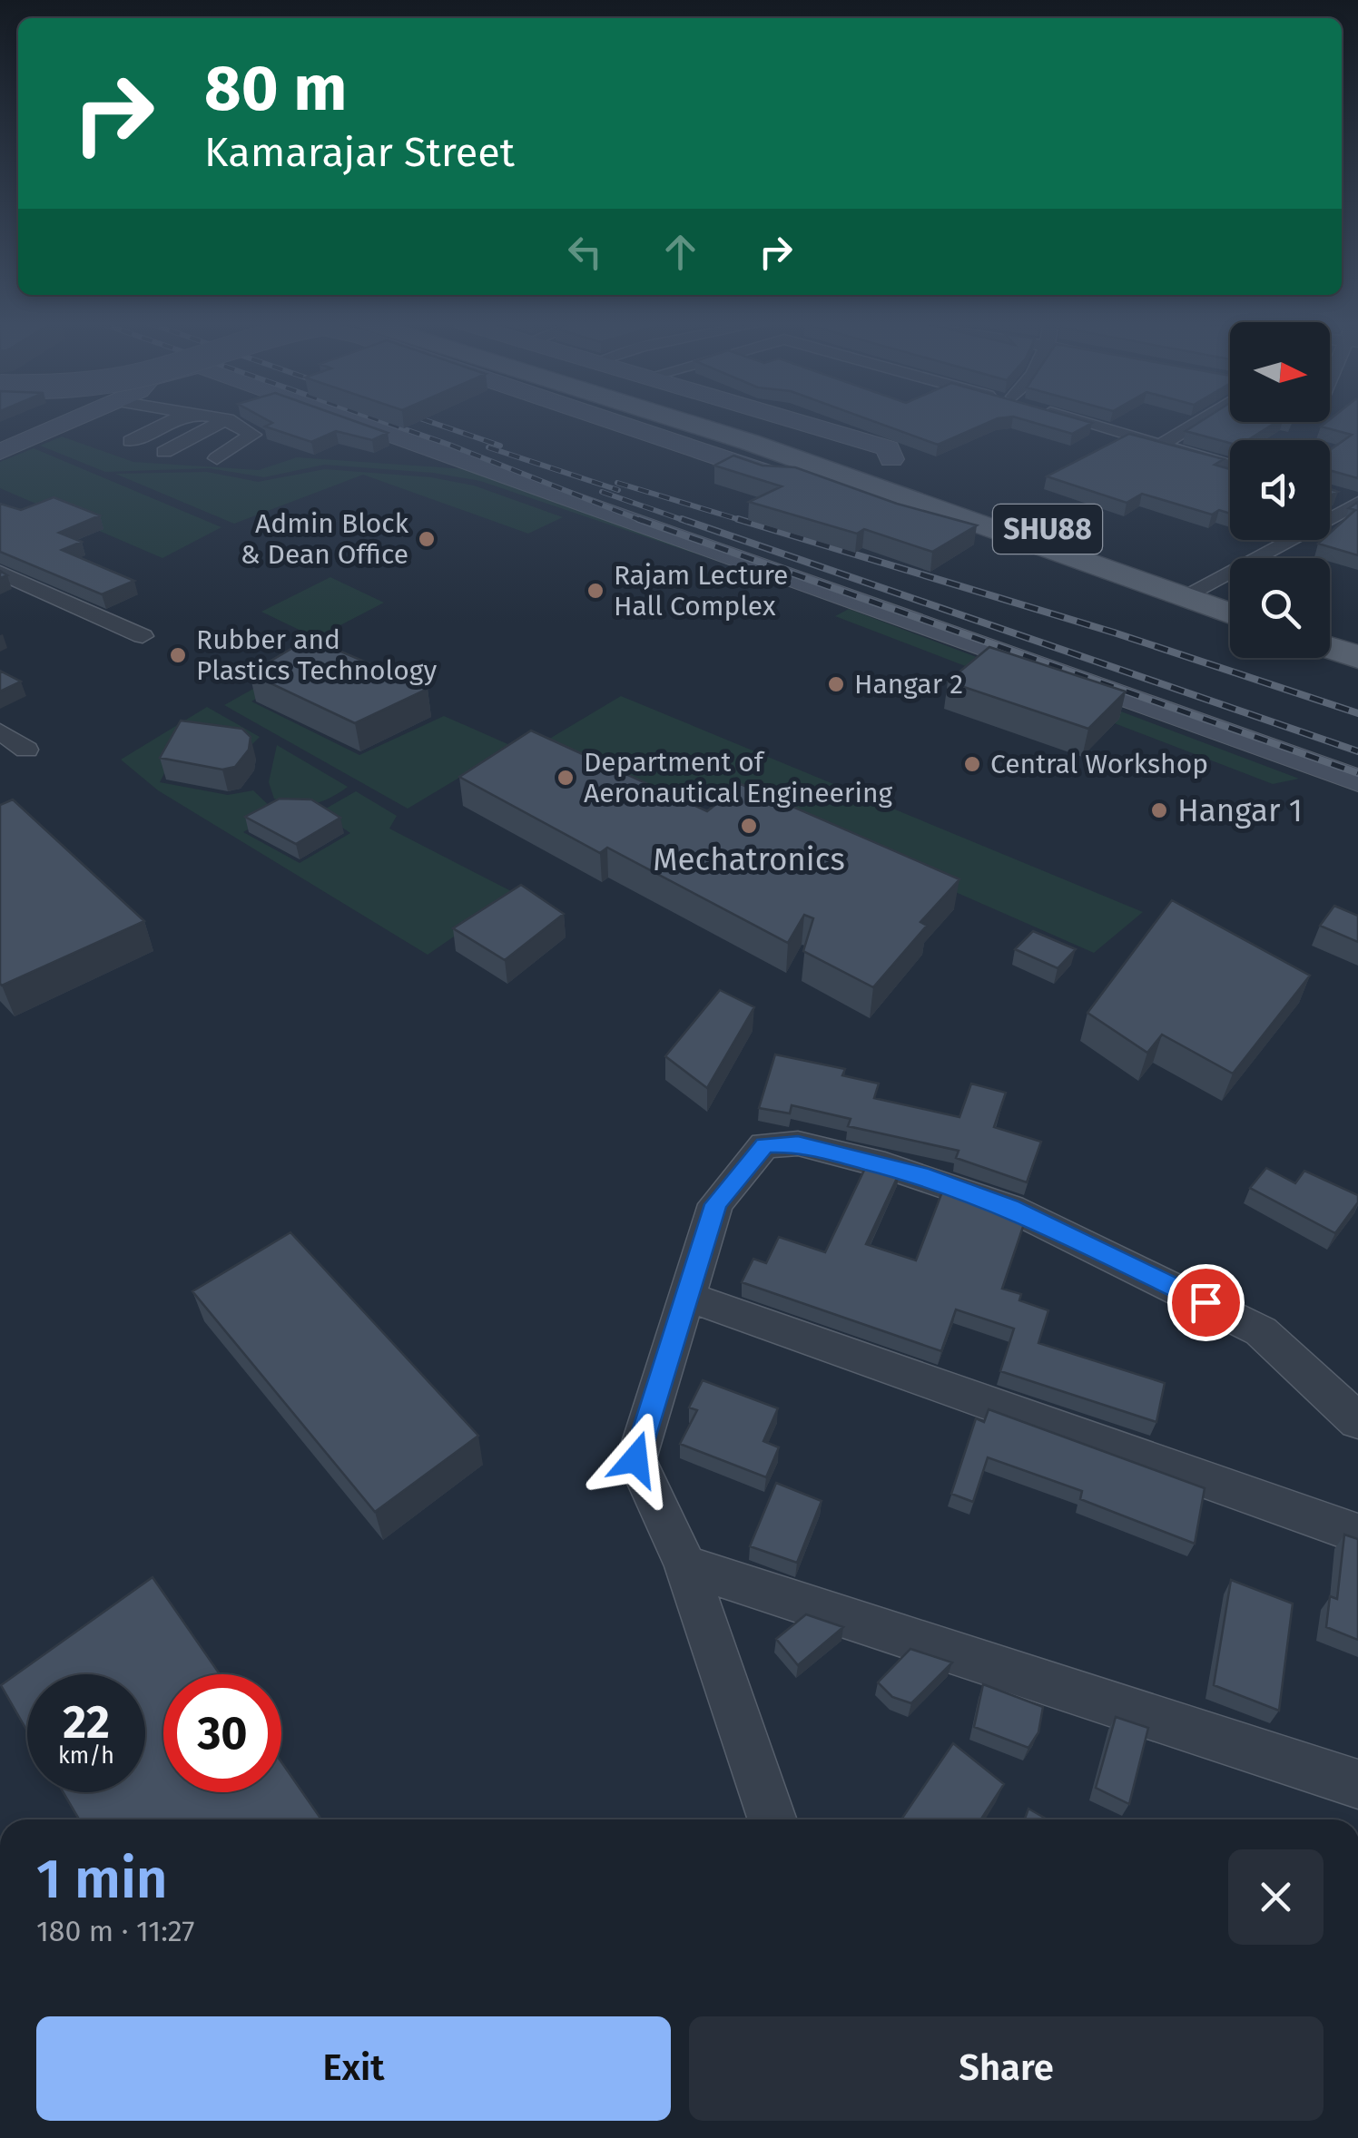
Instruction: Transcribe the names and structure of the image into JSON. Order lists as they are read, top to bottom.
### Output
{
  "streets": {
    "main road": ["SHU88"]
  },
  "places": [
    "Admin Block & Dean Office",
    "Rajam Lecture Hall Complex",
    "Rubber and Plastics Technology",
    "Hangar 2",
    "Central Workshop",
    "Department of Aeronautical Engineering",
    "Hangar 1",
    "Mechatronics"
  ],
  "north": "right",
  "page": {
    "turn": ["80 m", "Kamarajar Street"],
    "speed": "22 km/h",
    "limit": "30",
    "heading": ["1 min", "180 m · 11:27"],
    "buttons": ["Exit", "Share"]
  }
}
